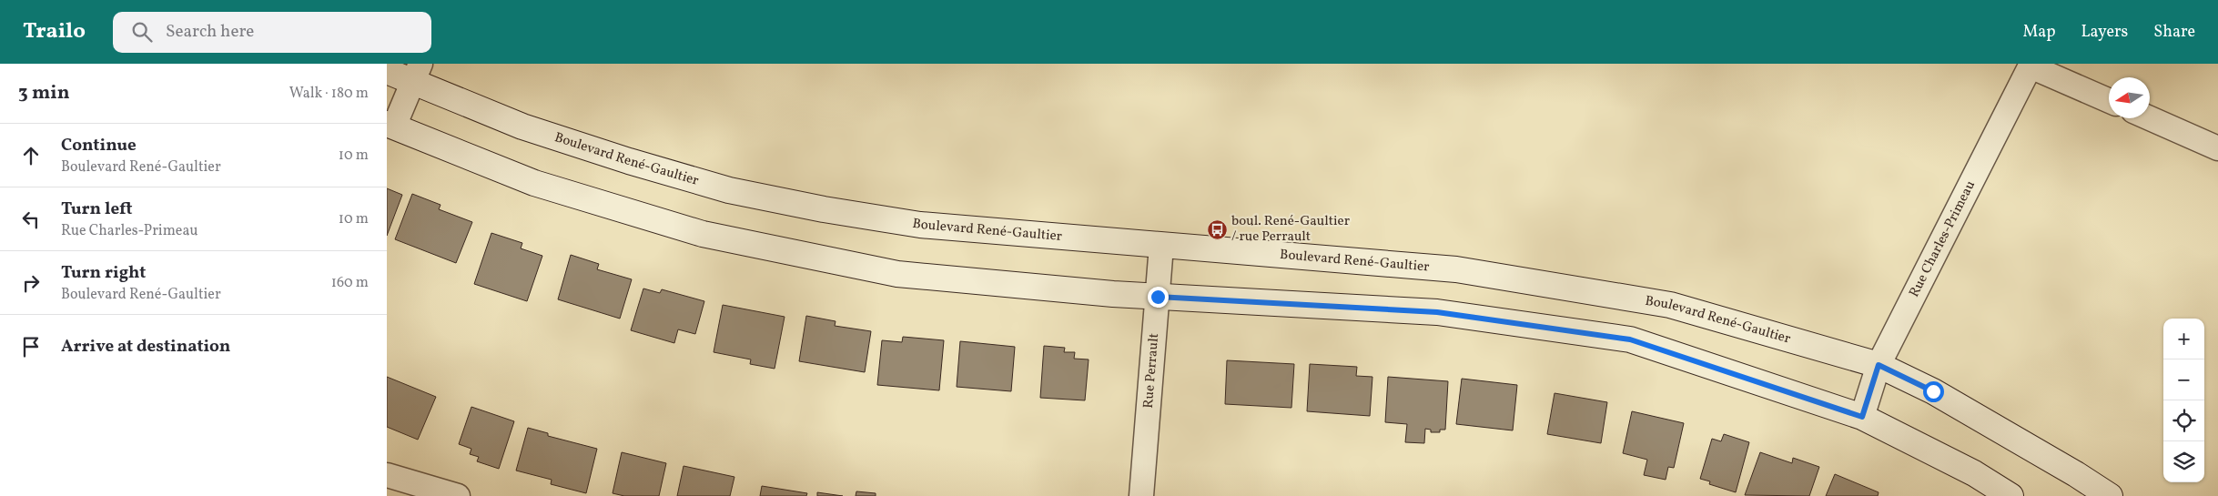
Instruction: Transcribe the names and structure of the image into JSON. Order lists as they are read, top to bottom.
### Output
{
  "streets": {
    "street": ["Boulevard René-Gaultier", "Rue Charles-Primeau", "Rue Perrault"]
  },
  "crossings": [
    ["Boulevard René-Gaultier", "Rue Charles-Primeau"],
    ["Boulevard René-Gaultier", "Rue Perrault"]
  ],
  "places": {
    "bus stop": ["boul. René-Gaultier / rue Perrault"]
  },
  "north": "left",
  "page": {
    "header": "Trailo",
    "search": "Search here",
    "nav": ["Map", "Layers", "Share"],
    "heading": ["3 min", "Walk · 180 m"],
    "list": [
      ["Continue", "Boulevard René-Gaultier", "10 m"],
      ["Turn left", "Rue Charles-Primeau", "10 m"],
      ["Turn right", "Boulevard René-Gaultier", "160 m"],
      "Arrive at destination"
    ],
    "map_buttons": ["+", "−"]
  }
}
